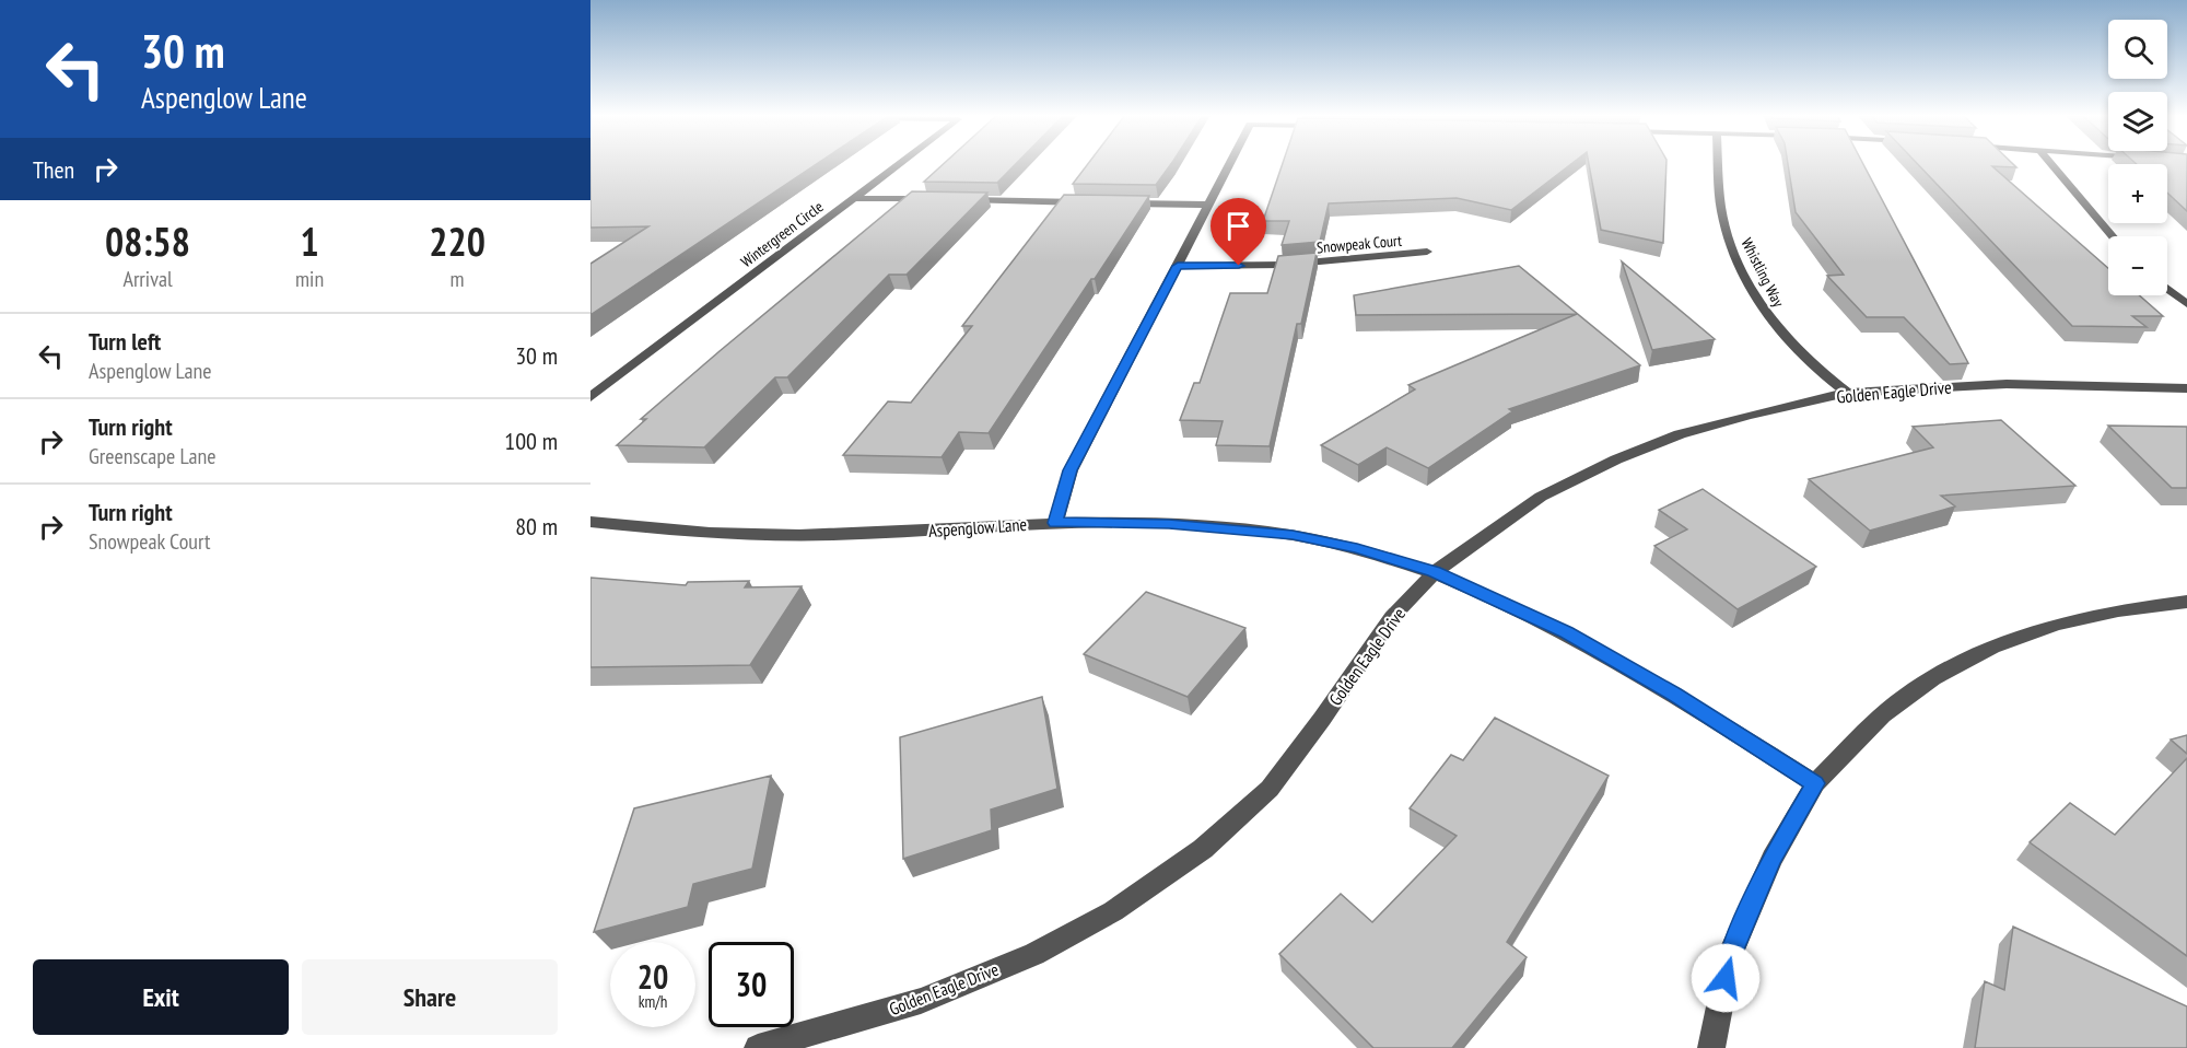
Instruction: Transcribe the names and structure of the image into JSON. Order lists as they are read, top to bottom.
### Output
{
  "streets": {
    "street": [
      "Wintergreen Circle",
      "Snowpeak Court",
      "Whistling Way",
      "Golden Eagle Drive",
      "Aspenglow Lane"
    ]
  },
  "crossings": [
    ["Whistling Way", "Golden Eagle Drive"],
    ["Golden Eagle Drive", "Aspenglow Lane"]
  ],
  "page": {
    "turn": ["30 m", "Aspenglow Lane"],
    "map_buttons": ["+", "−"],
    "then": "Then",
    "eta": [
      "08:58",
      "Arrival",
      "1",
      "min",
      "220",
      "m"
    ],
    "list": [
      {
        "name": "Turn left",
        "note": "Aspenglow Lane",
        "value": "30 m"
      },
      {
        "name": "Turn right",
        "note": "Greenscape Lane",
        "value": "100 m"
      },
      {
        "name": "Turn right",
        "note": "Snowpeak Court",
        "value": "80 m"
      }
    ],
    "speed": "20 km/h",
    "limit": "30",
    "buttons": ["Exit", "Share"]
  }
}
